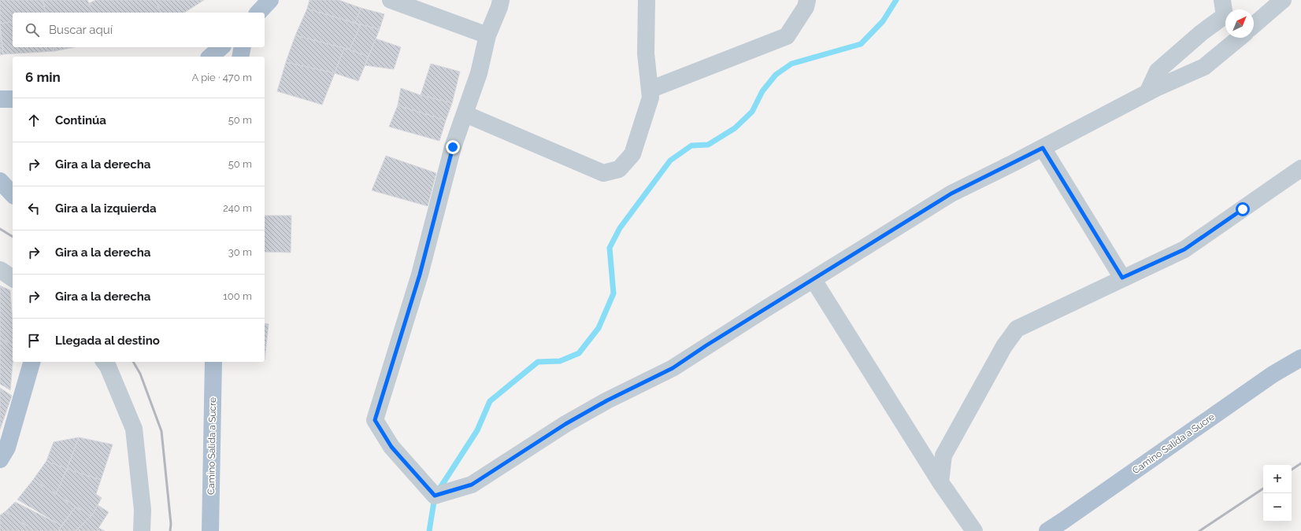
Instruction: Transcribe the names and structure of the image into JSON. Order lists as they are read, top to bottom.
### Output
{
  "streets": {
    "main road": ["Camino Salida a Sucre"]
  },
  "north": "top right",
  "page": {
    "search": "Buscar aquí",
    "heading": ["6 min", "A pie · 470 m"],
    "list": [
      ["Continúa", "50 m"],
      ["Gira a la derecha", "50 m"],
      ["Gira a la izquierda", "240 m"],
      ["Gira a la derecha", "30 m"],
      ["Gira a la derecha", "100 m"],
      "Llegada al destino"
    ],
    "map_buttons": ["+", "−"]
  }
}
